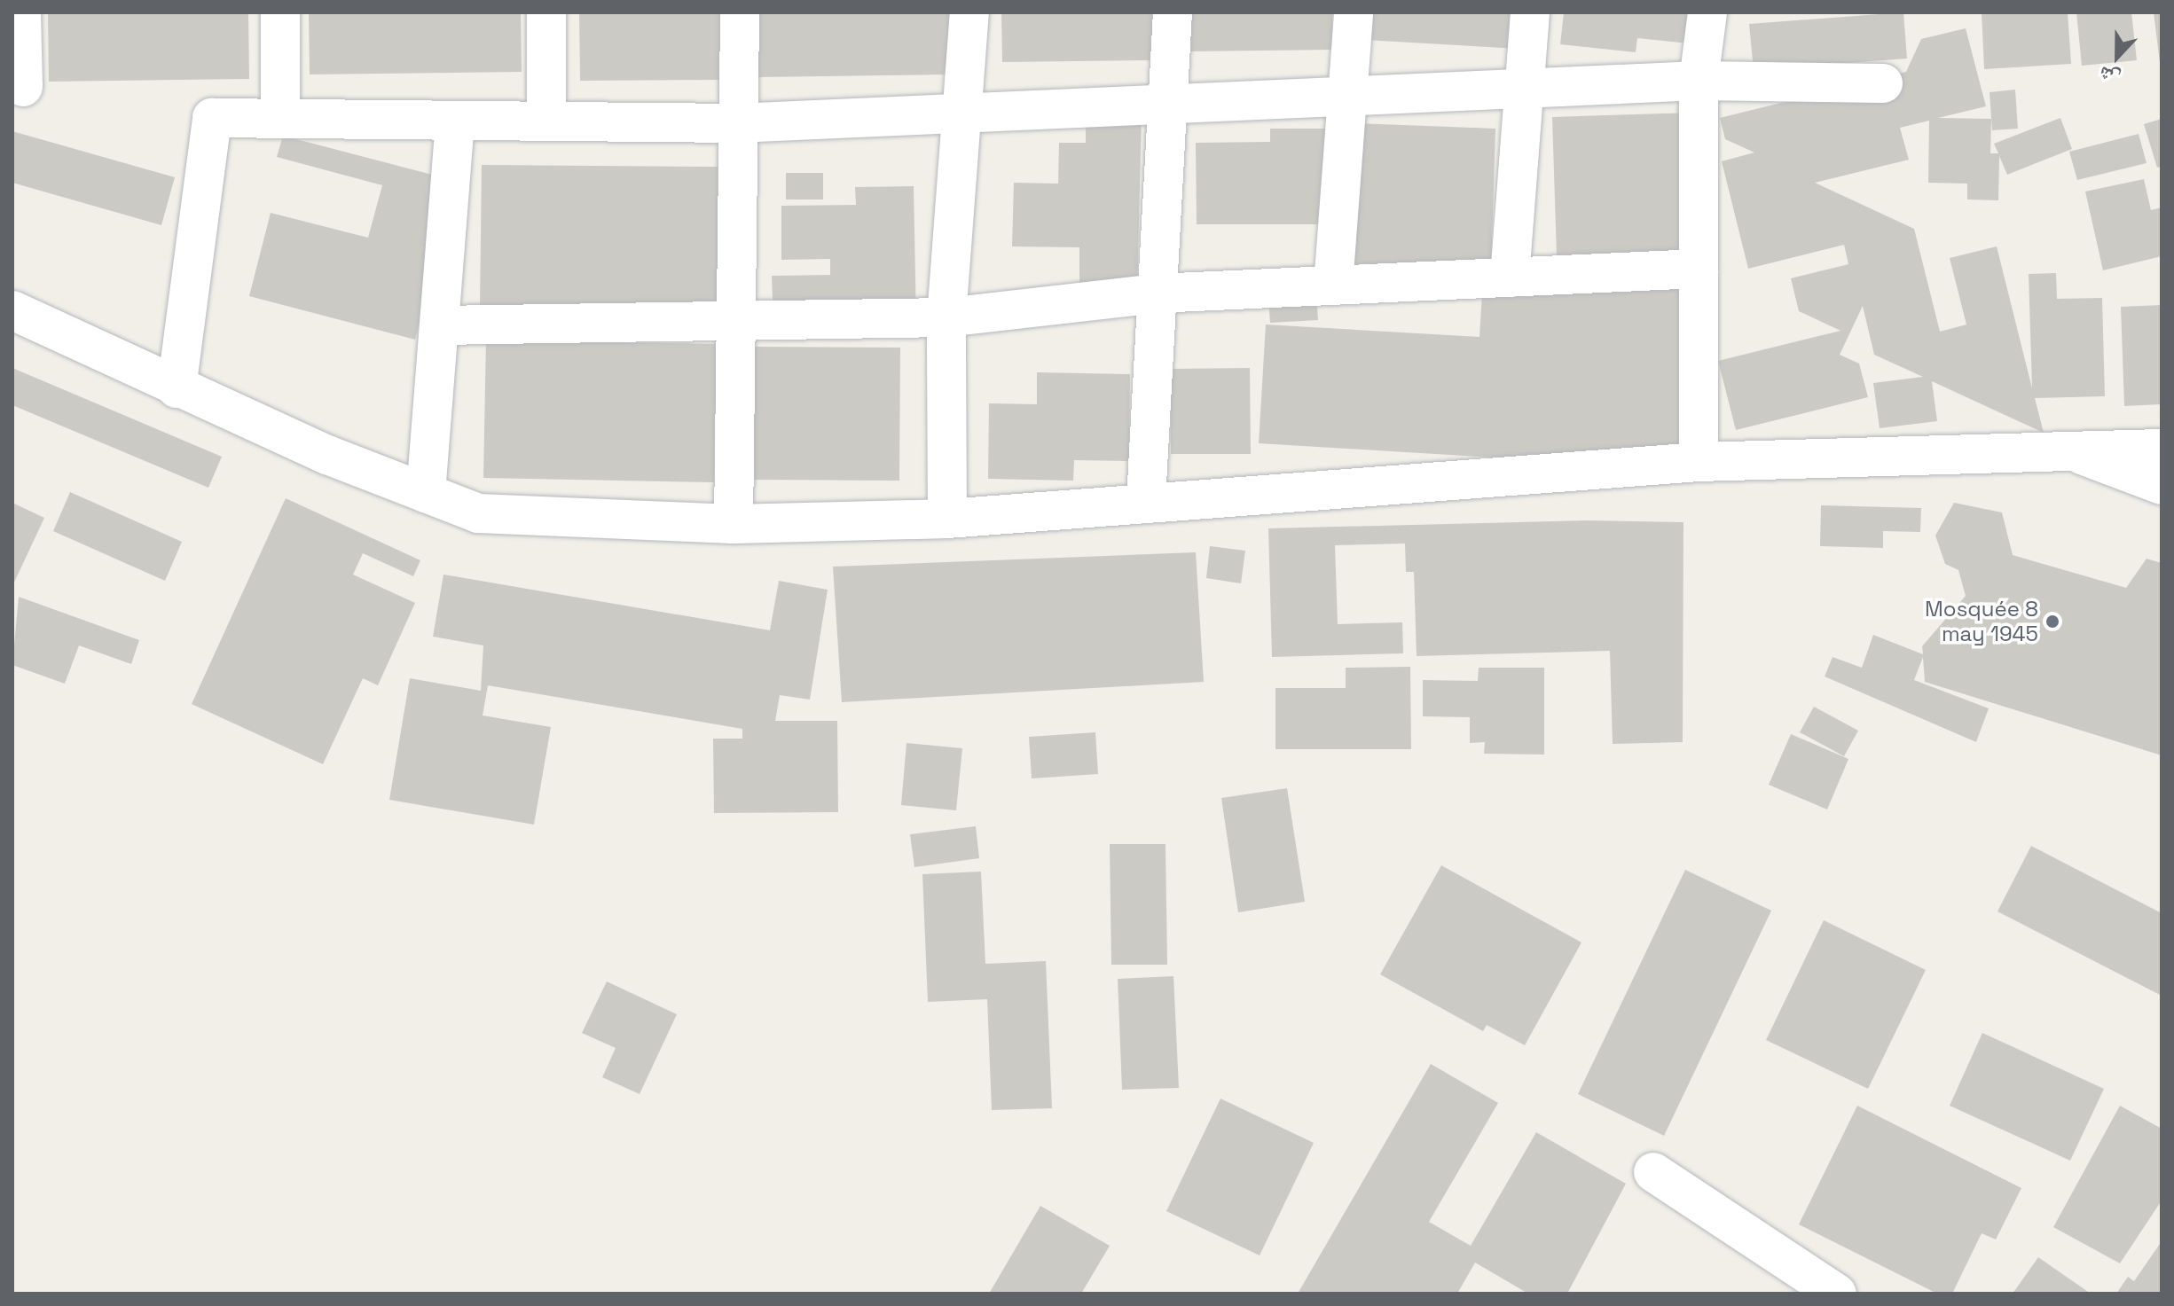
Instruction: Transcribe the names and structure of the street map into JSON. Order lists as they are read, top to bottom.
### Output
{
  "places": ["Mosquée 8 may 1945"],
  "north": "bottom"
}
